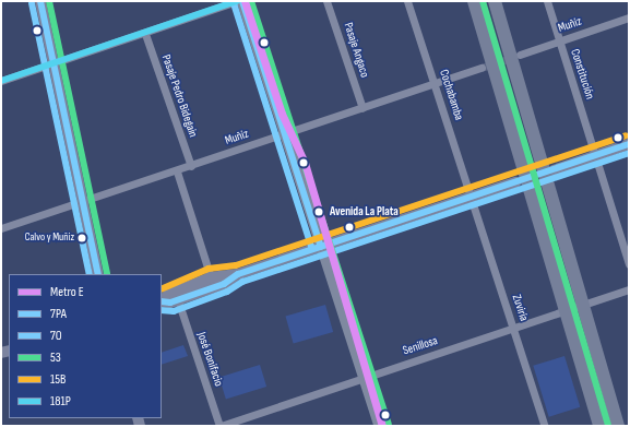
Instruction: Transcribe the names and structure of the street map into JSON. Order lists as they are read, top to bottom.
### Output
{
  "streets": {
    "street": [
      "Muñiz",
      "Pasaje Angaco",
      "Constitución",
      "Cochabamba",
      "Pasaje Pedro Bidegain",
      "Zuviría",
      "Senillosa",
      "José Bonifacio"
    ]
  },
  "crossings": [
    ["Muñiz", "Pasaje Angaco"],
    ["Muñiz", "Constitución"],
    ["Muñiz", "Cochabamba"],
    ["Muñiz", "Pasaje Pedro Bidegain"],
    ["Cochabamba", "Zuviría"],
    ["Zuviría", "Senillosa"],
    ["Senillosa", "José Bonifacio"]
  ],
  "places": ["Avenida La Plata", "Calvo y Muñiz"],
  "lines": [
    "metro line E",
    "transit line 7PA",
    "transit line 53",
    "transit line 181P",
    "transit line 7O",
    "transit line 15B"
  ],
  "legend": [
    "Metro E",
    "7PA",
    "7O",
    "53",
    "15B",
    "181P"
  ]
}
